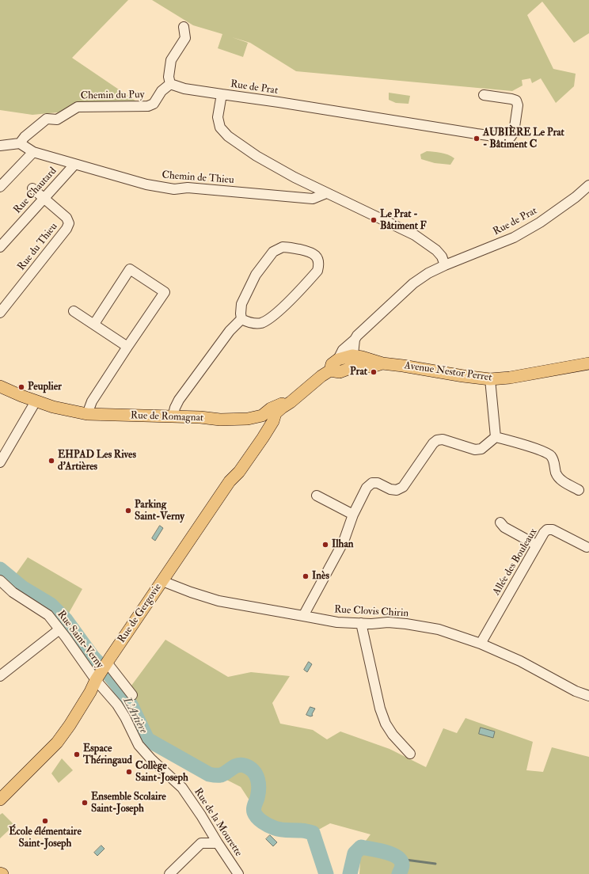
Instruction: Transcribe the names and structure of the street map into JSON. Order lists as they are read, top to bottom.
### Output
{
  "streets": {
    "main road": ["Avenue Nestor Perret", "Rue de Romagnat", "Rue de Gergovie"],
    "street": [
      "Rue de Prat",
      "Chemin du Puy",
      "Chemin de Thieu",
      "Rue Chautard",
      "Rue du Thieu",
      "Allée des Bouleaux",
      "Rue Clovis Chirin",
      "Rue Saint-Verny",
      "Rue de la Mourette"
    ]
  },
  "crossings": [
    ["Rue de Prat", "Chemin de Thieu"],
    ["Rue de Prat", "Avenue Nestor Perret"],
    ["Chemin du Puy", "Chemin de Thieu"],
    ["Chemin de Thieu", "Rue Chautard"],
    ["Rue Chautard", "Rue du Thieu"],
    ["Rue de Romagnat", "Rue de Gergovie"],
    ["Allée des Bouleaux", "Rue Clovis Chirin"],
    ["Rue Clovis Chirin", "Rue de Gergovie"],
    ["Rue de Gergovie", "Rue Saint-Verny"],
    ["Rue de Gergovie", "Rue de la Mourette"],
    ["Rue Saint-Verny", "Rue de la Mourette"]
  ],
  "water": ["L'Artière"],
  "places": [
    "AUBIÈRE Le Prat - Bâtiment C",
    "Le Prat - Bâtiment F",
    "Prat",
    "Peuplier",
    "EHPAD Les Rives d'Artières",
    "Parking Saint-Verny",
    "Ilhan",
    "Inès",
    "Espace Théringaud",
    "Collège Saint-Joseph",
    "Ensemble Scolaire Saint-Joseph",
    "École élémentaire Saint-Joseph"
  ]
}
